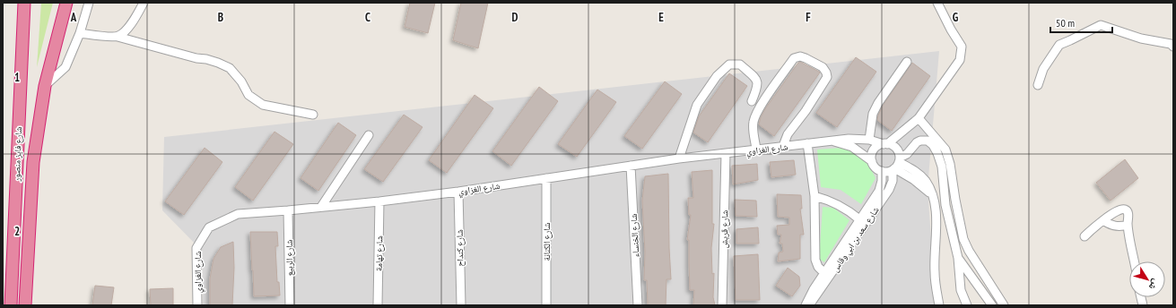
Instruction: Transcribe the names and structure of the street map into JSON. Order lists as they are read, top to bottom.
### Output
{
  "streets": {
    "highway": ["شارع فايز منصور"],
    "street": [
      "شارع الغزاوي",
      "شارع قريش",
      "شارع الخنساء",
      "شارع سعد بن ابي وقاس",
      "شارع الكنانة",
      "شارع كنداح",
      "شارع تهامة",
      "شارع الربيع"
    ]
  },
  "crossings": [
    ["شارع الغزاوي", "شارع قريش"],
    ["شارع الغزاوي", "شارع الخنساء"],
    ["شارع الغزاوي", "شارع سعد بن ابي وقاس"],
    ["شارع الغزاوي", "شارع الكنانة"],
    ["شارع الغزاوي", "شارع كنداح"],
    ["شارع الغزاوي", "شارع تهامة"],
    ["شارع الغزاوي", "شارع الربيع"]
  ],
  "scale_bar": "50 m",
  "north": "bottom right",
  "grid": {
    "columns": [
      "A",
      "B",
      "C",
      "D",
      "E",
      "F",
      "G"
    ],
    "rows": ["1", "2"]
  }
}
